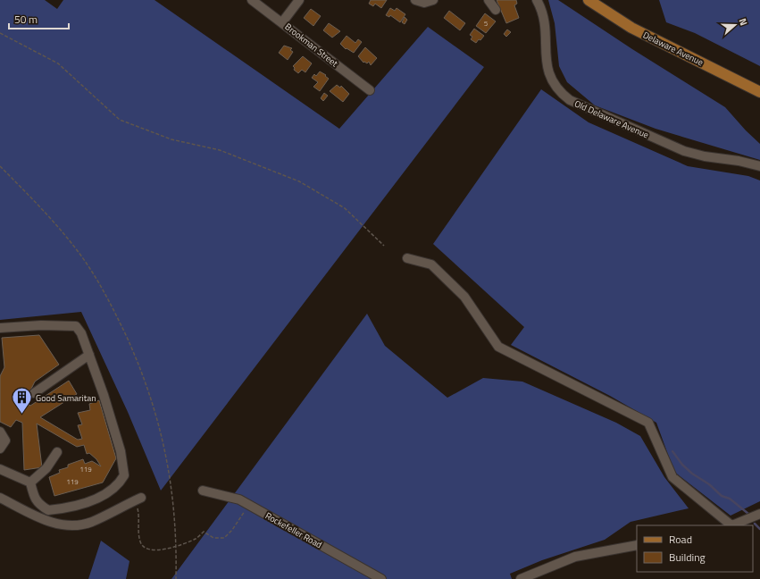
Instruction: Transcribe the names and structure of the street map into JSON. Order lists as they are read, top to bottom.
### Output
{
  "streets": {
    "main road": ["Delaware Avenue"],
    "street": ["Brookman Street", "Old Delaware Avenue", "Rockefeller Road"]
  },
  "places": {
    "building": ["Good Samaritan"]
  },
  "house_numbers": ["5", "119", "119"],
  "legend": ["Road", "Building"],
  "scale_bar": "50 m",
  "north": "right"
}
